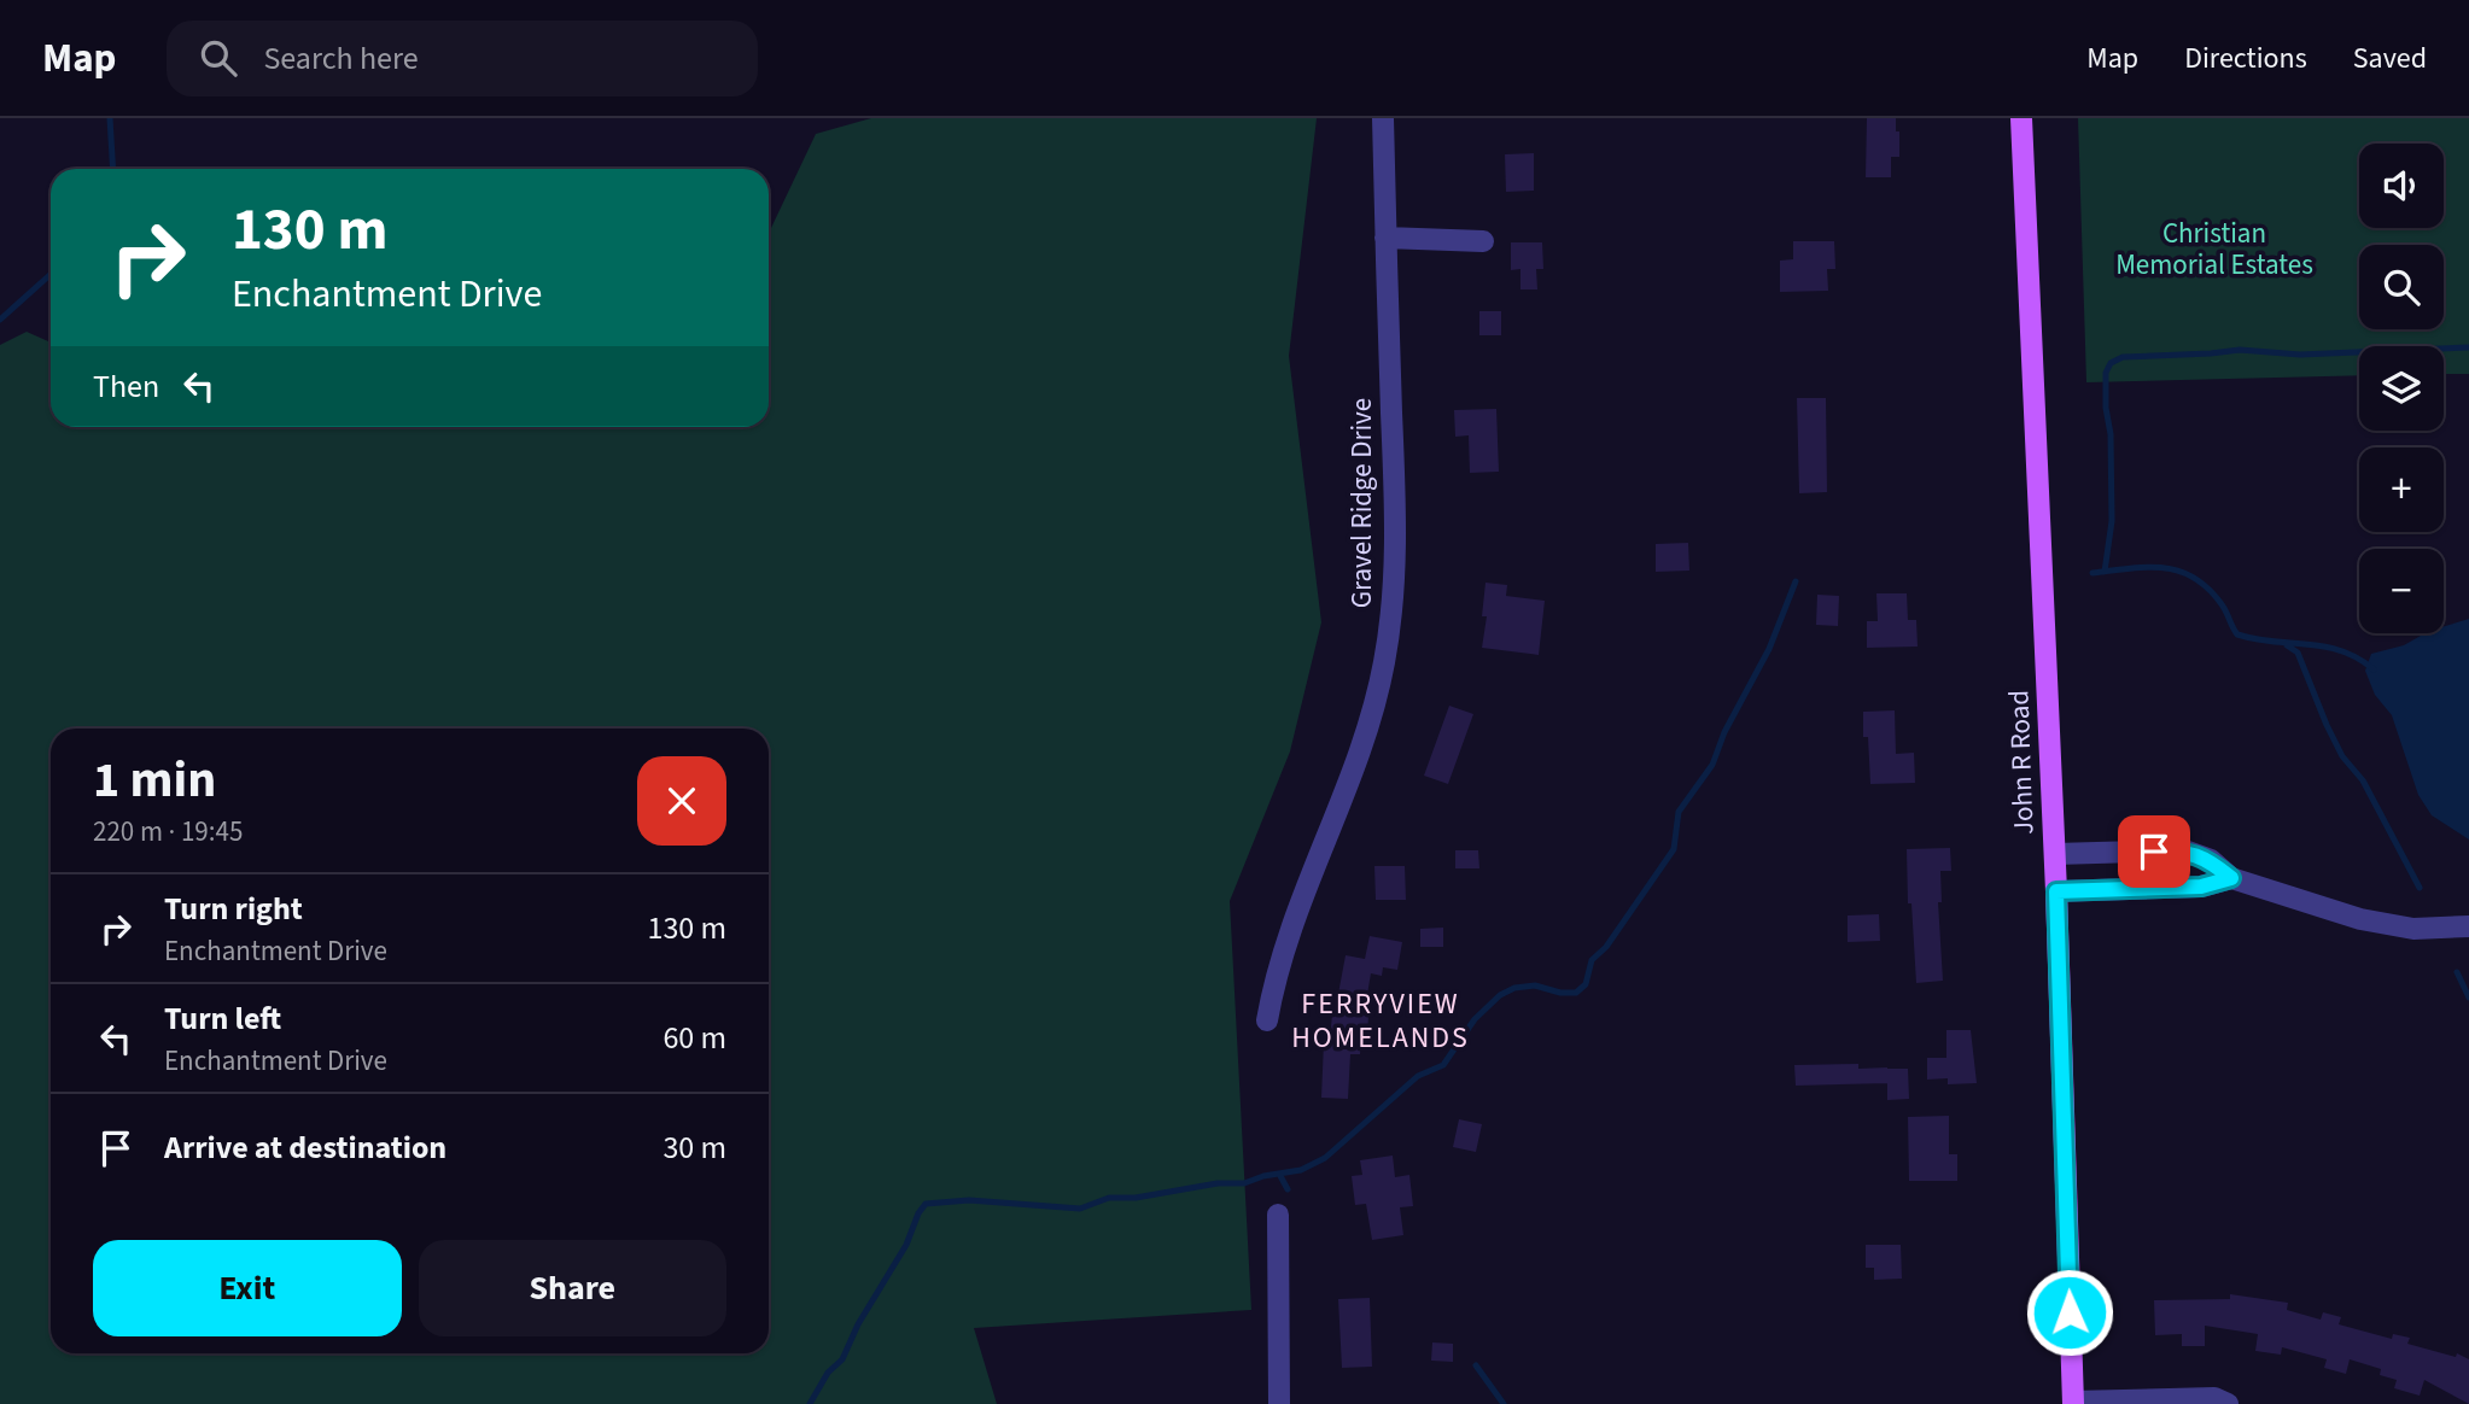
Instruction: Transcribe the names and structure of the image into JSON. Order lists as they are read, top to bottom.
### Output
{
  "streets": {
    "main road": ["John R Road"],
    "street": ["Gravel Ridge Drive"]
  },
  "districts": ["FERRYVIEW HOMELANDS"],
  "parks": ["Christian Memorial Estates"],
  "page": {
    "header": "Map",
    "search": "Search here",
    "nav": ["Map", "Directions", "Saved"],
    "map_buttons": ["+", "−"],
    "turn": ["130 m", "Enchantment Drive"],
    "then": "Then",
    "heading": ["1 min", "220 m · 19:45"],
    "list": [
      {
        "name": "Turn right",
        "note": "Enchantment Drive",
        "value": "130 m"
      },
      {
        "name": "Turn left",
        "note": "Enchantment Drive",
        "value": "60 m"
      },
      {
        "name": "Arrive at destination",
        "value": "30 m"
      }
    ],
    "buttons": ["Exit", "Share"]
  }
}
